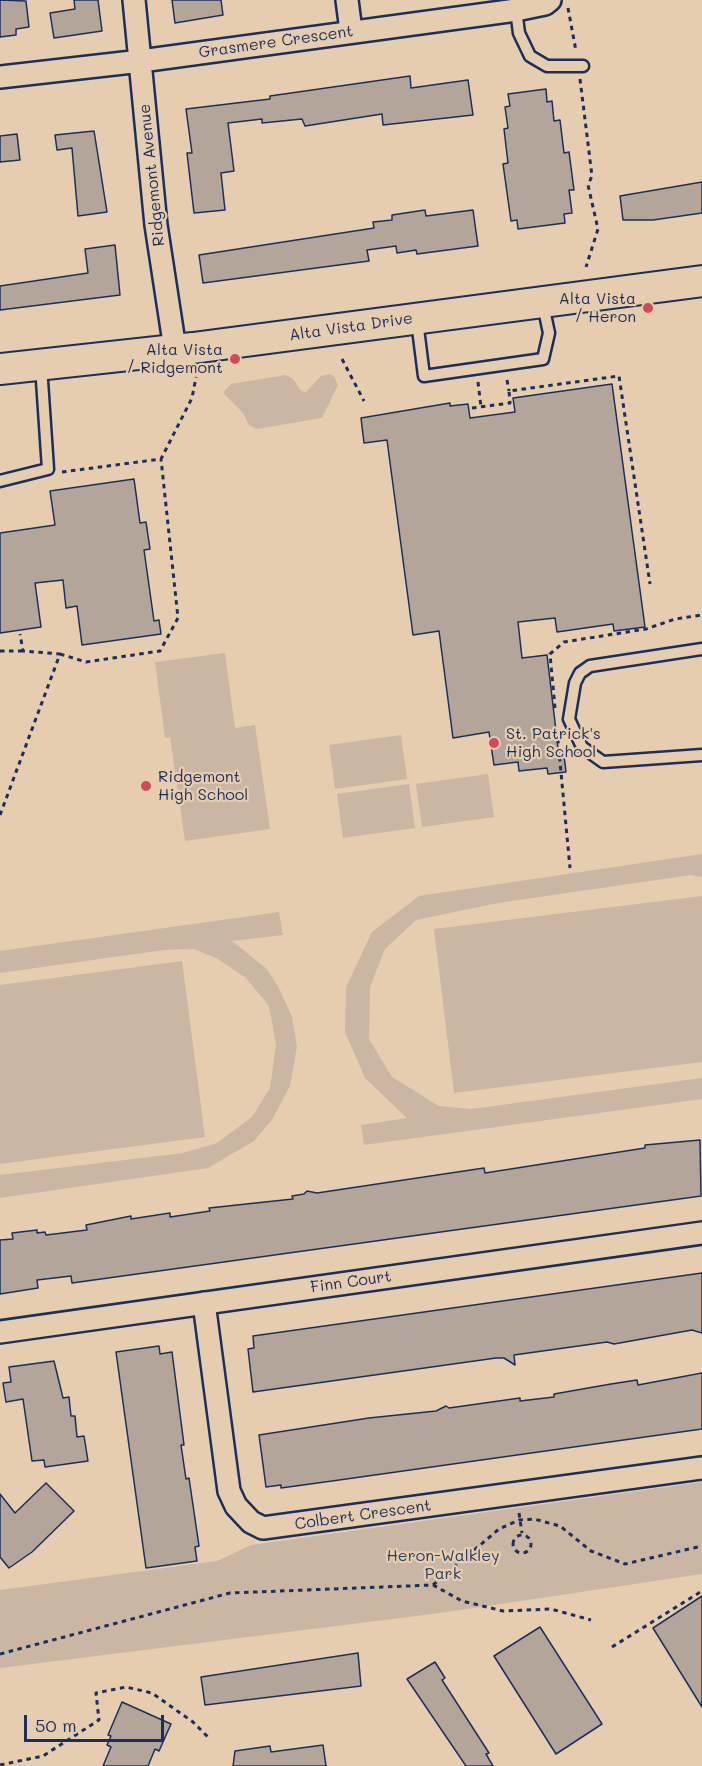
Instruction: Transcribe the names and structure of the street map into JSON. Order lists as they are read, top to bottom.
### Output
{
  "streets": {
    "street": [
      "Grasmere Crescent",
      "Ridgemont Avenue",
      "Alta Vista Drive",
      "Finn Court",
      "Colbert Crescent"
    ]
  },
  "crossings": [
    ["Grasmere Crescent", "Ridgemont Avenue"],
    ["Ridgemont Avenue", "Alta Vista Drive"],
    ["Finn Court", "Colbert Crescent"]
  ],
  "parks": ["Heron-Walkley Park"],
  "places": [
    "Alta Vista / Heron",
    "Alta Vista / Ridgemont",
    "St. Patrick's High School",
    "Ridgemont High School"
  ],
  "scale_bar": "50 m"
}
